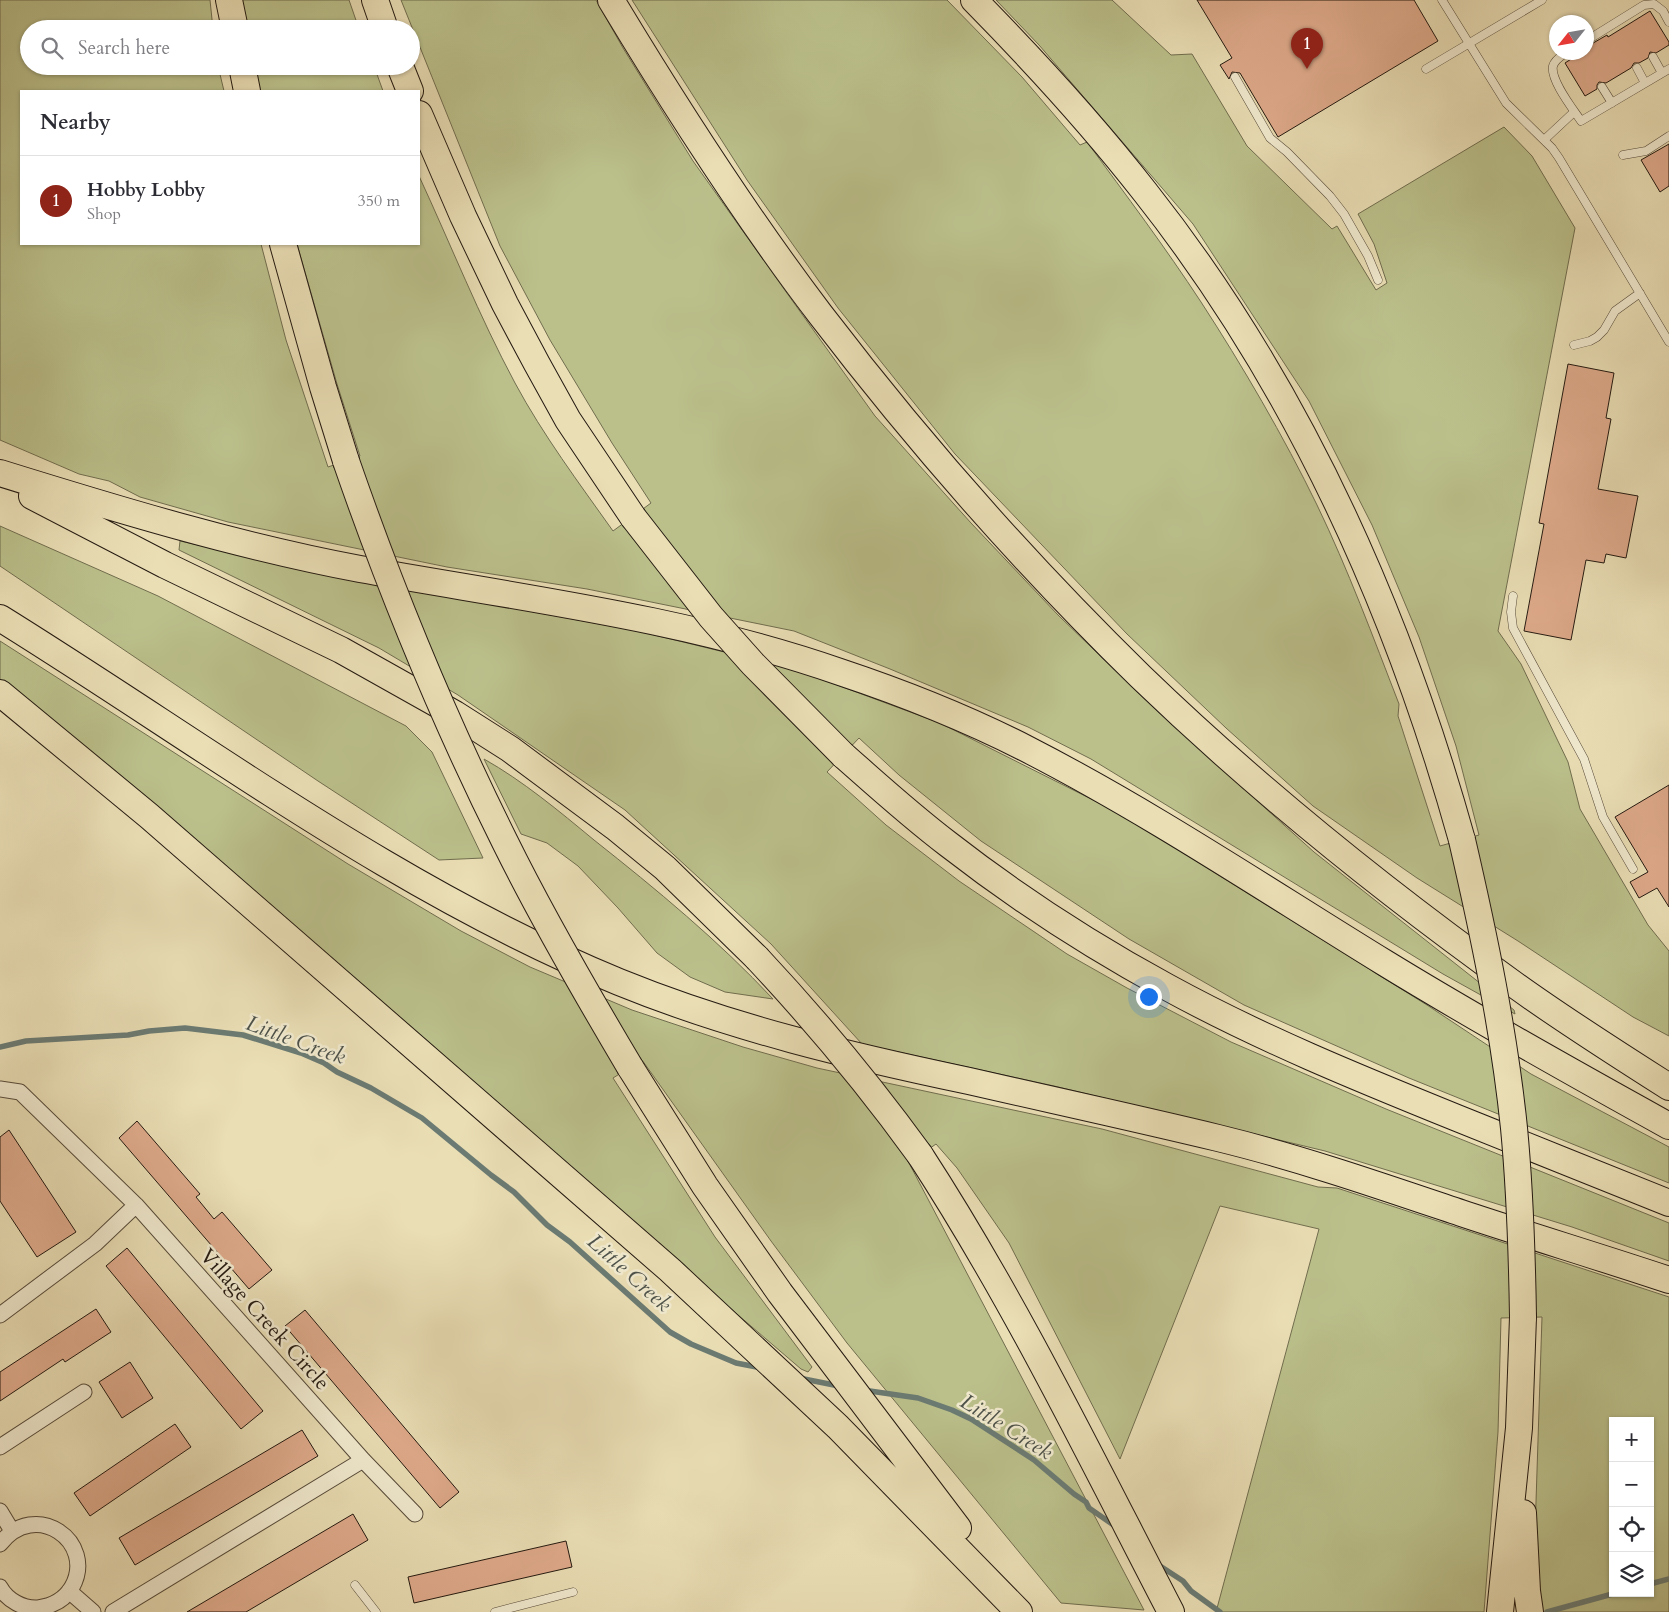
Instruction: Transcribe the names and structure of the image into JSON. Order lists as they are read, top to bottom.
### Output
{
  "streets": {
    "street": ["Village Creek Circle"]
  },
  "water": ["Little Creek"],
  "north": "bottom left",
  "page": {
    "search": "Search here",
    "pins": "1",
    "heading": "Nearby",
    "list": [
      {
        "mark": "1",
        "name": "Hobby Lobby",
        "note": "Shop",
        "value": "350 m"
      }
    ],
    "map_buttons": ["+", "−"]
  }
}
